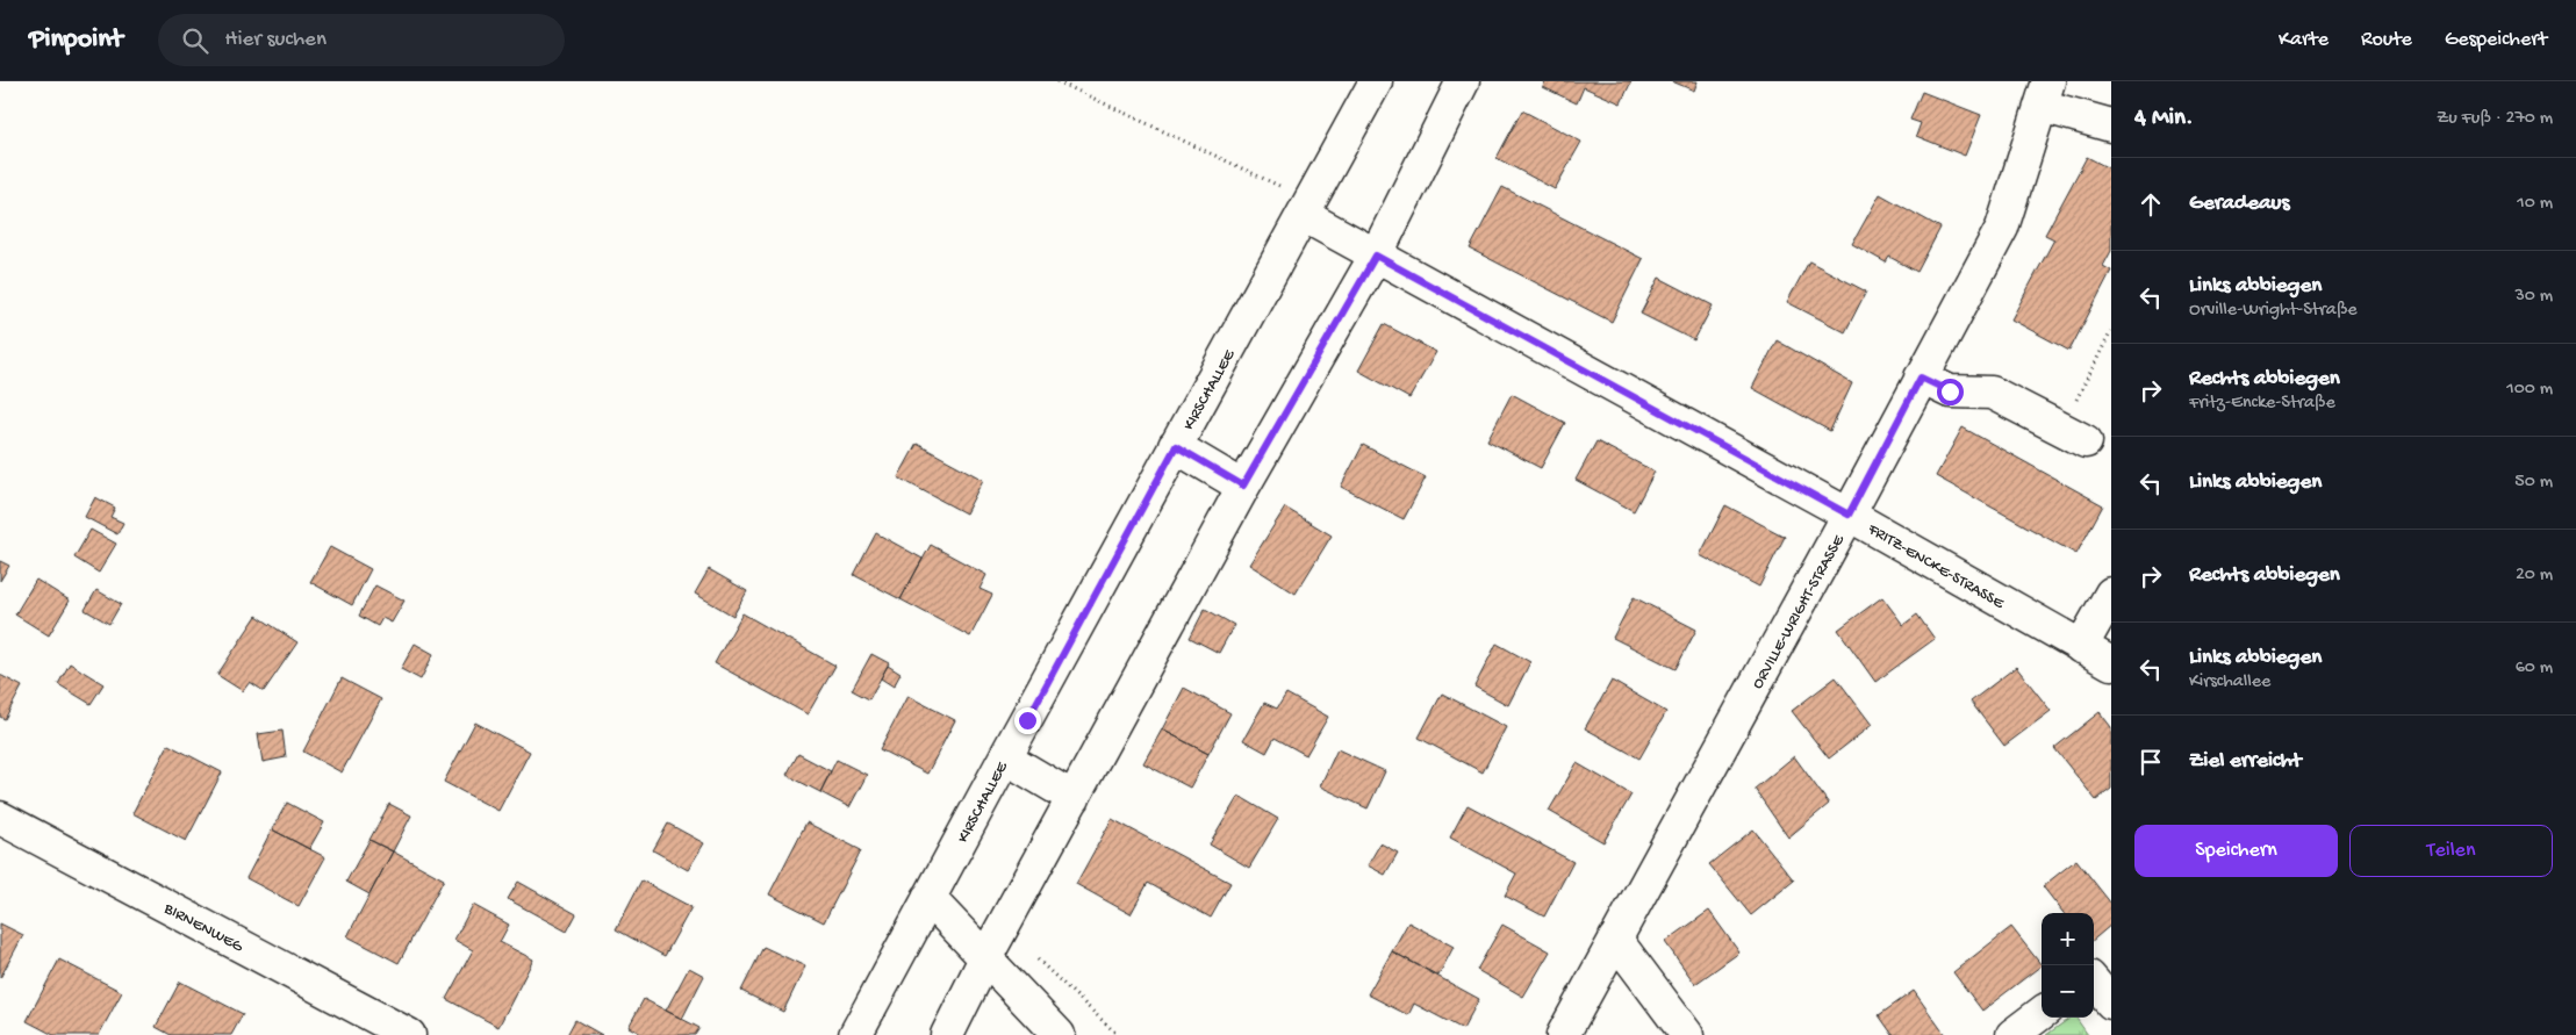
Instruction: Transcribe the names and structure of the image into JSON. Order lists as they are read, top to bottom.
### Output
{
  "streets": {
    "street": [
      "KIRSCHALLEE",
      "FRITZ-ENCKE-STRASSE",
      "ORVILLE-WRIGHT-STRASSE",
      "BIRNENWEG"
    ]
  },
  "crossings": [
    ["KIRSCHALLEE", "FRITZ-ENCKE-STRASSE"],
    ["FRITZ-ENCKE-STRASSE", "ORVILLE-WRIGHT-STRASSE"]
  ],
  "page": {
    "header": "Pinpoint",
    "search": "Hier suchen",
    "nav": ["Karte", "Route", "Gespeichert"],
    "heading": ["4 Min.", "Zu Fuß · 270 m"],
    "list": [
      ["Geradeaus", "10 m"],
      ["Links abbiegen", "Orville-Wright-Straße", "30 m"],
      ["Rechts abbiegen", "Fritz-Encke-Straße", "100 m"],
      ["Links abbiegen", "50 m"],
      ["Rechts abbiegen", "20 m"],
      ["Links abbiegen", "Kirschallee", "60 m"],
      "Ziel erreicht"
    ],
    "buttons": ["Speichern", "Teilen"],
    "map_buttons": ["+", "−"]
  }
}
